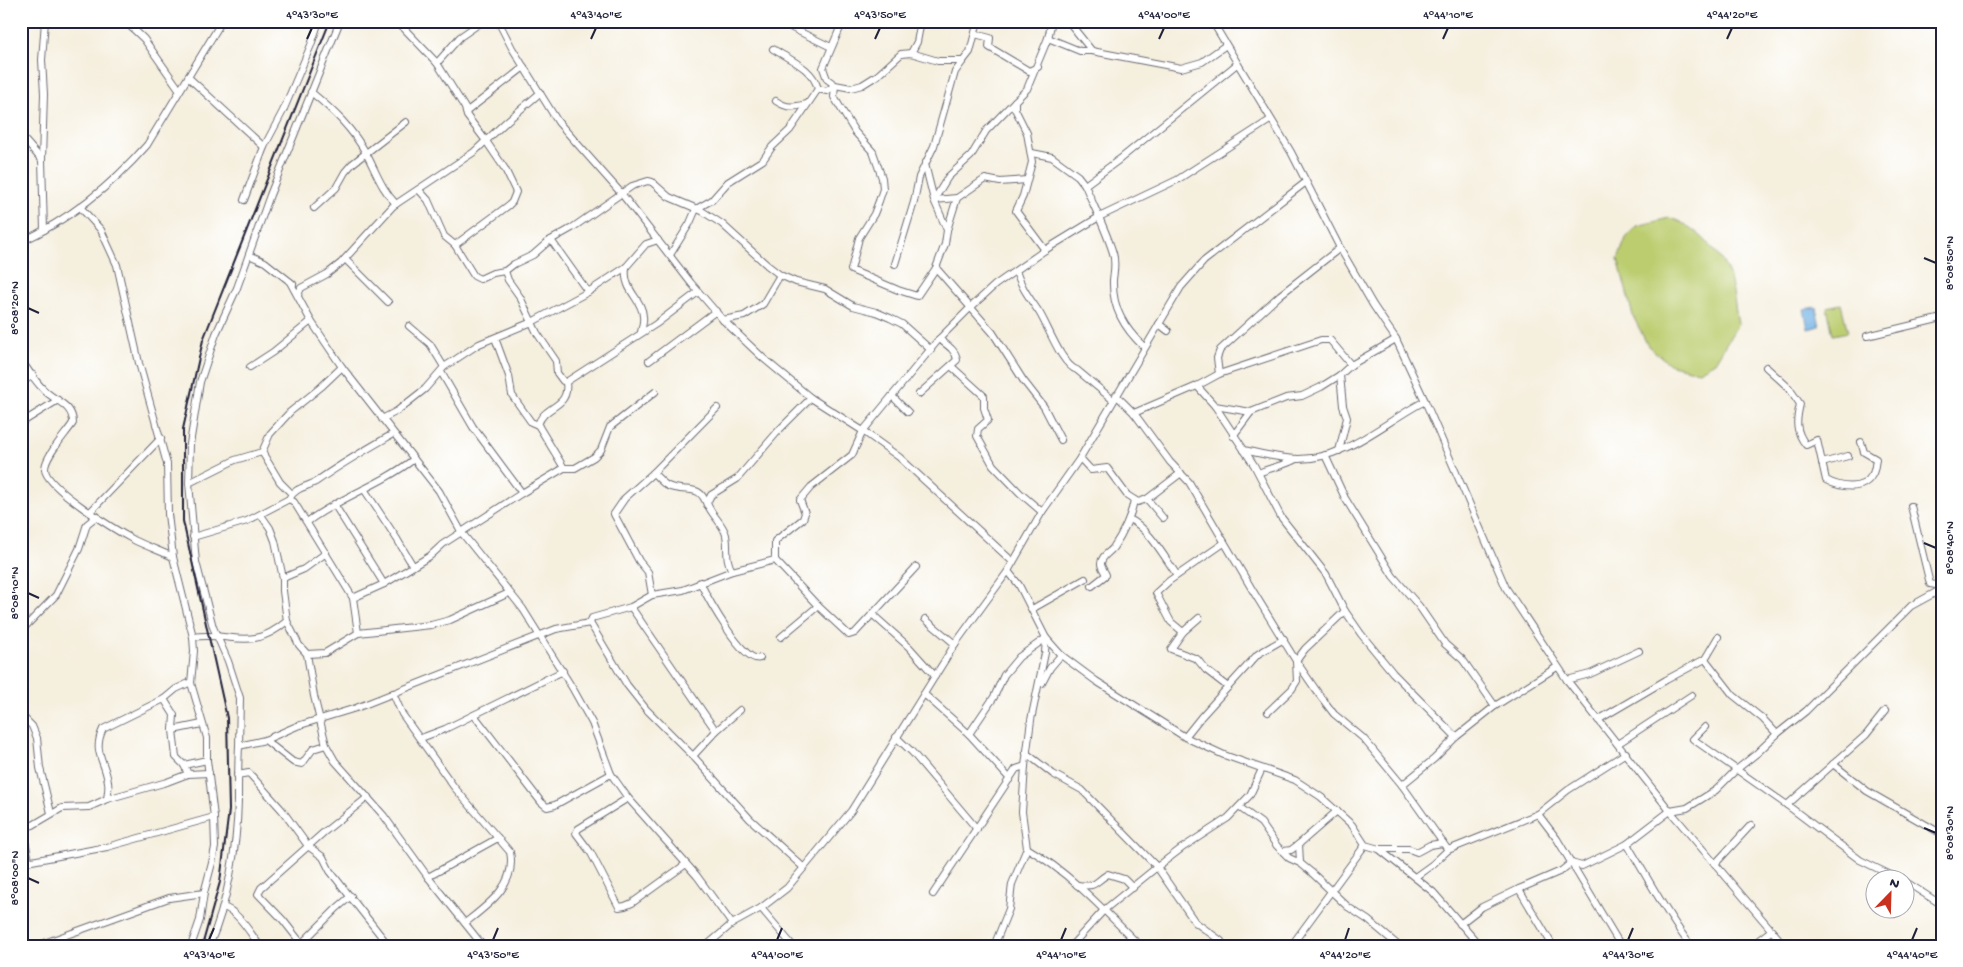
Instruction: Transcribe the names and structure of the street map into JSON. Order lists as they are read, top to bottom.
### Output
{
  "north": "top right",
  "coordinates": [
    "4°43'30\"E",
    "4°43'40\"E",
    "4°43'50\"E",
    "4°44'00\"E",
    "4°44'10\"E",
    "4°44'20\"E",
    "8°08'50\"N",
    "8°08'20\"N",
    "8°08'40\"N",
    "8°08'10\"N",
    "8°08'30\"N",
    "8°08'00\"N",
    "4°44'30\"E",
    "4°44'40\"E"
  ]
}
